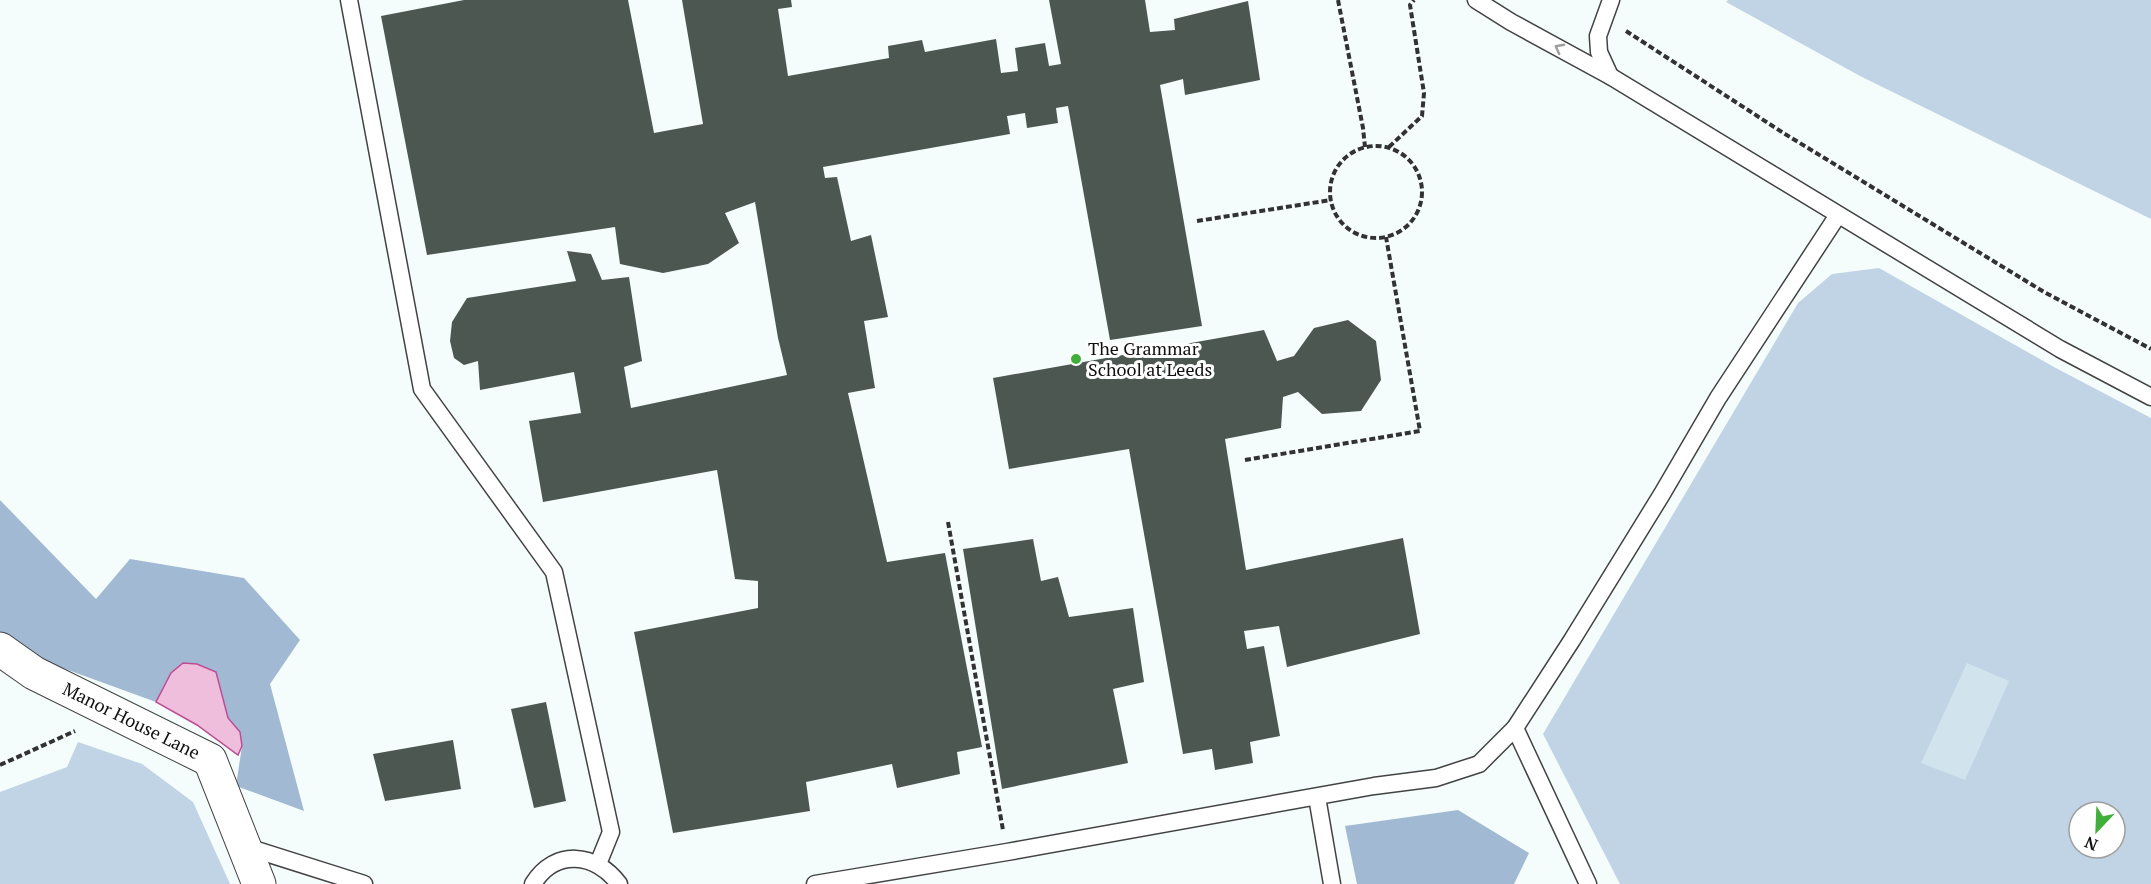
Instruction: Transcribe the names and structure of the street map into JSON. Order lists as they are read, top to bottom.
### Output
{
  "streets": {
    "street": ["Manor House Lane"]
  },
  "places": ["The Grammar School at Leeds"],
  "north": "bottom left"
}
